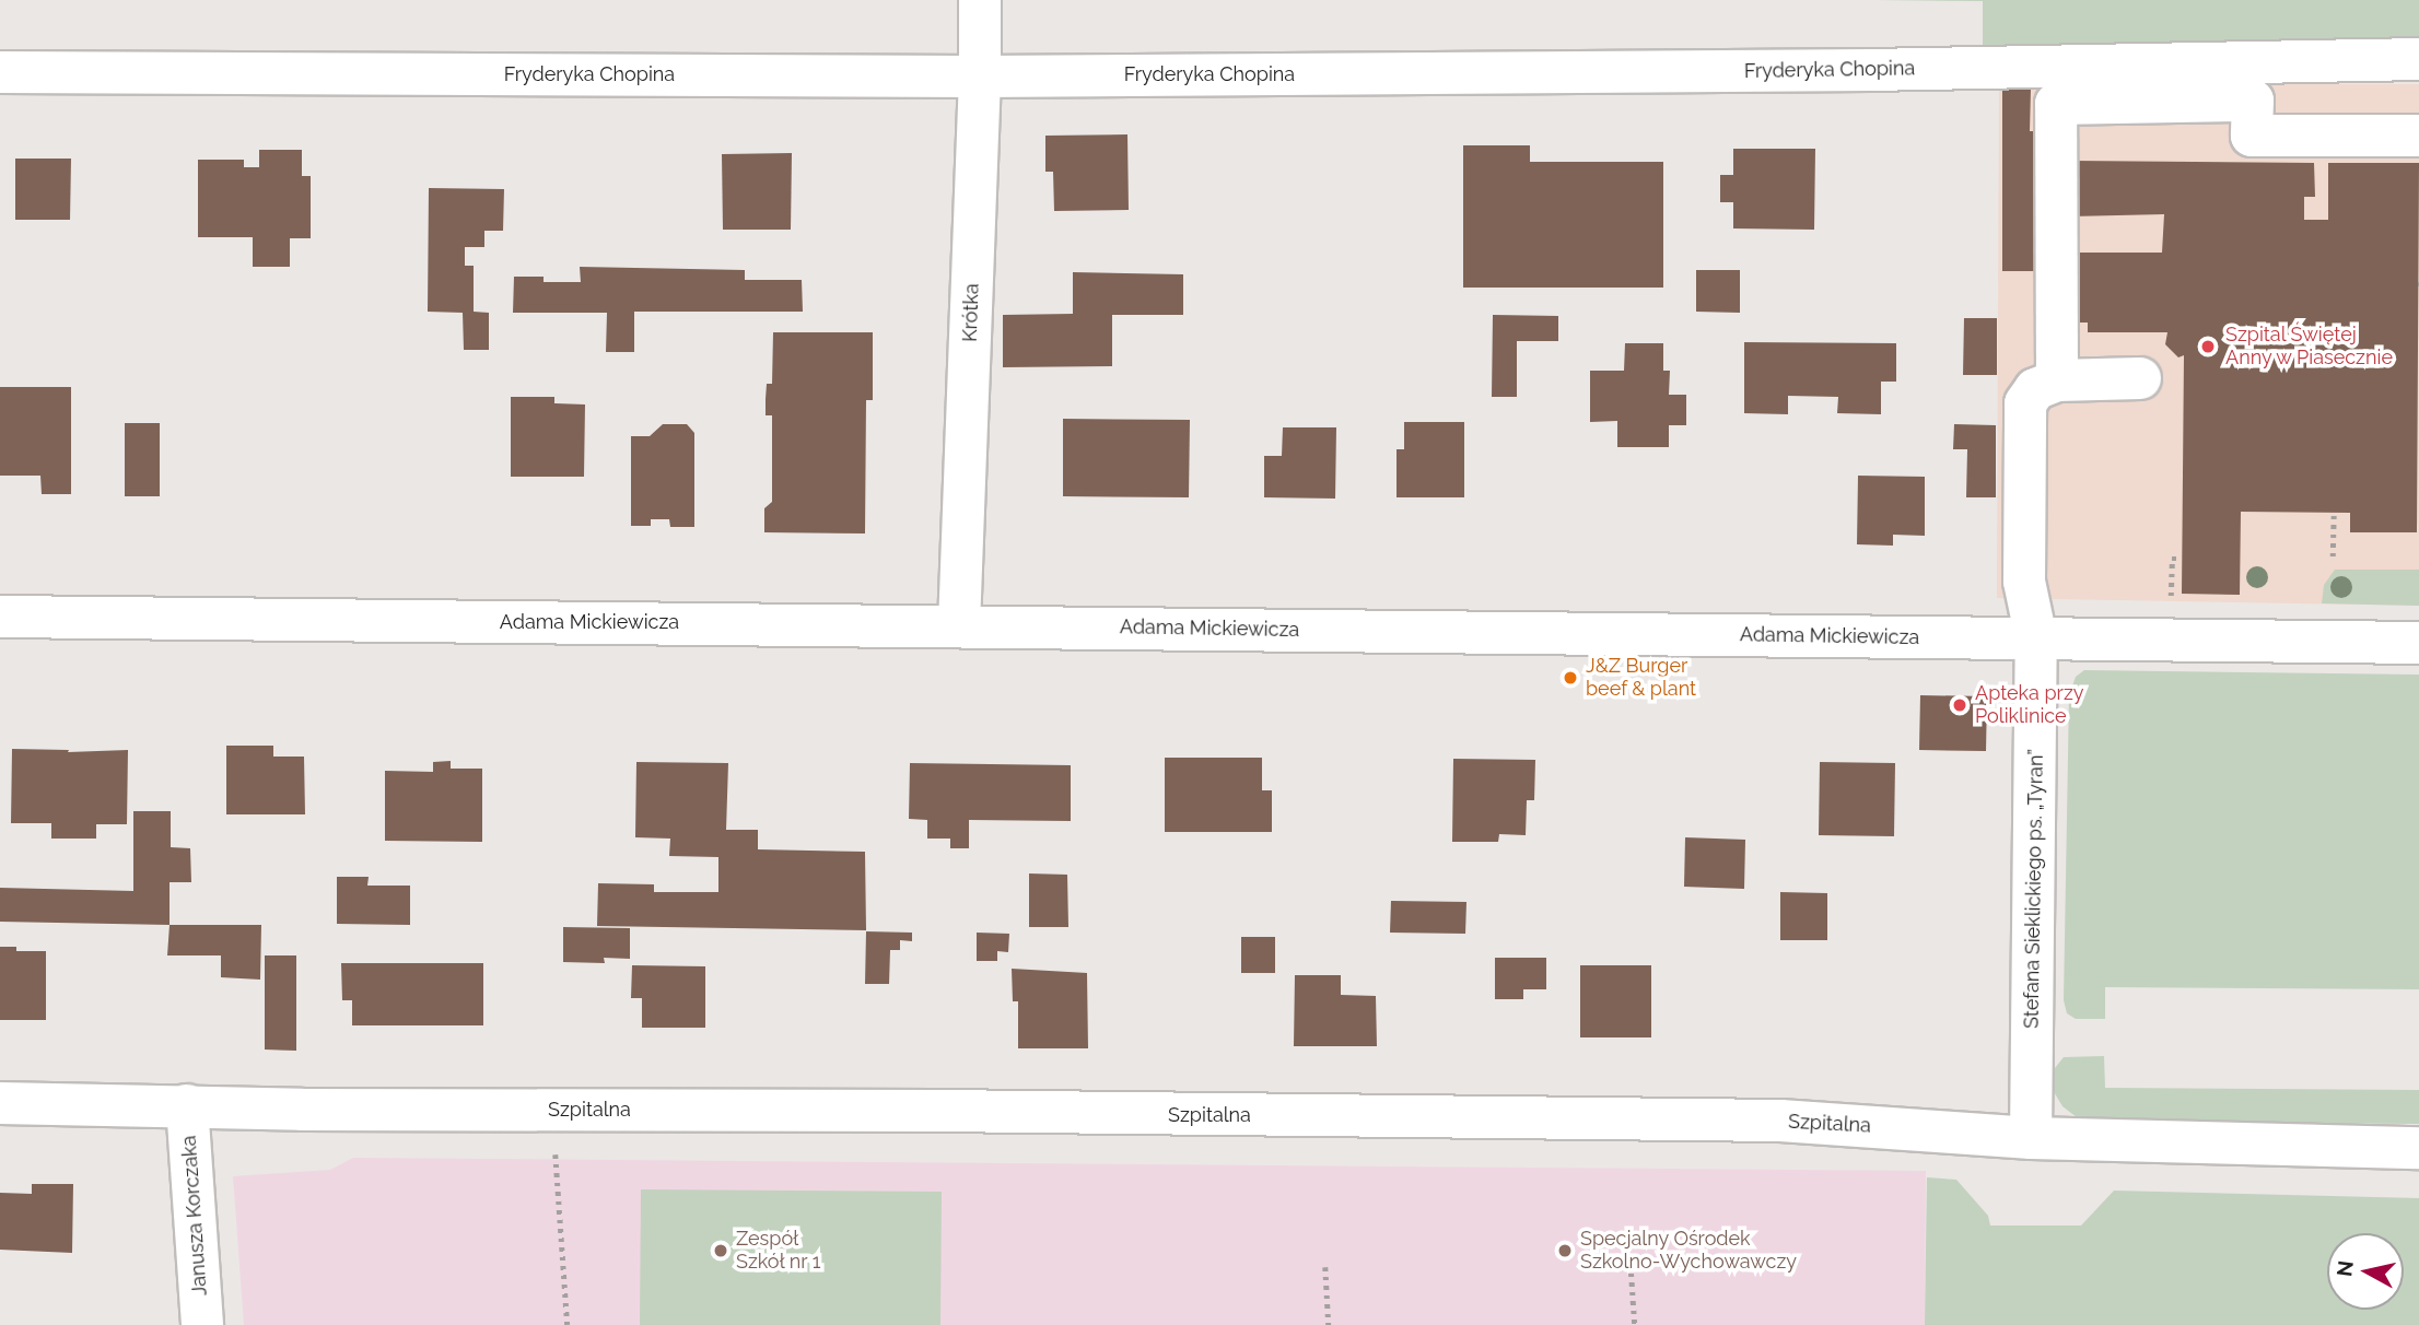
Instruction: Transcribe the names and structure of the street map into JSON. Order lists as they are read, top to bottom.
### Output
{
  "streets": {
    "street": [
      "Fryderyka Chopina",
      "Krótka",
      "Adama Mickiewicza",
      "Stefana Sieklickiego ps. „Tyran”",
      "Szpitalna",
      "Janusza Korczaka"
    ]
  },
  "crossings": [
    ["Fryderyka Chopina", "Krótka"],
    ["Krótka", "Adama Mickiewicza"],
    ["Adama Mickiewicza", "Stefana Sieklickiego ps. „Tyran”"],
    ["Stefana Sieklickiego ps. „Tyran”", "Szpitalna"],
    ["Szpitalna", "Janusza Korczaka"]
  ],
  "places": [
    "Szpital Świętej Anny w Piasecznie",
    "J&Z Burger beef & plant",
    "Apteka przy Poliklinice",
    "Zespół Szkół nr 1",
    "Specjalny Ośrodek Szkolno-Wychowawczy"
  ],
  "north": "left"
}
